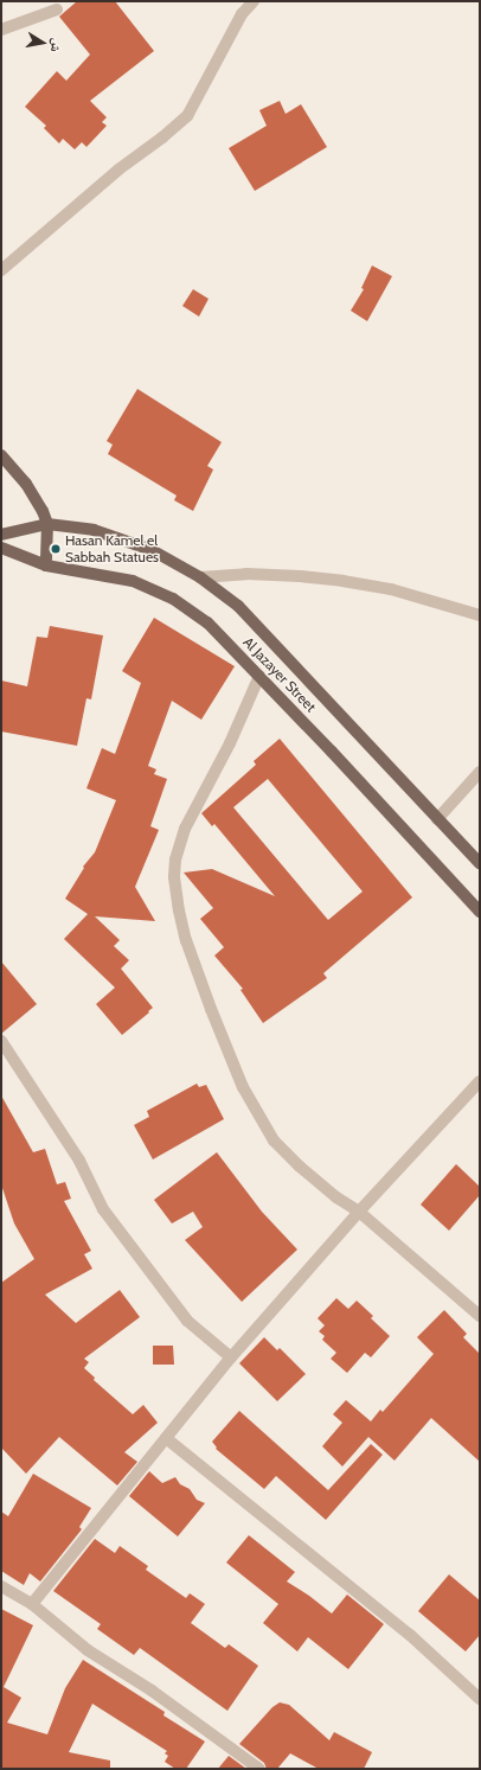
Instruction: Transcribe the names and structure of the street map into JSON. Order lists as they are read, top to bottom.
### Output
{
  "streets": {
    "main road": ["Al Jazayer Street"]
  },
  "places": ["Hasan Kamel el Sabbah Statues"],
  "north": "right"
}
